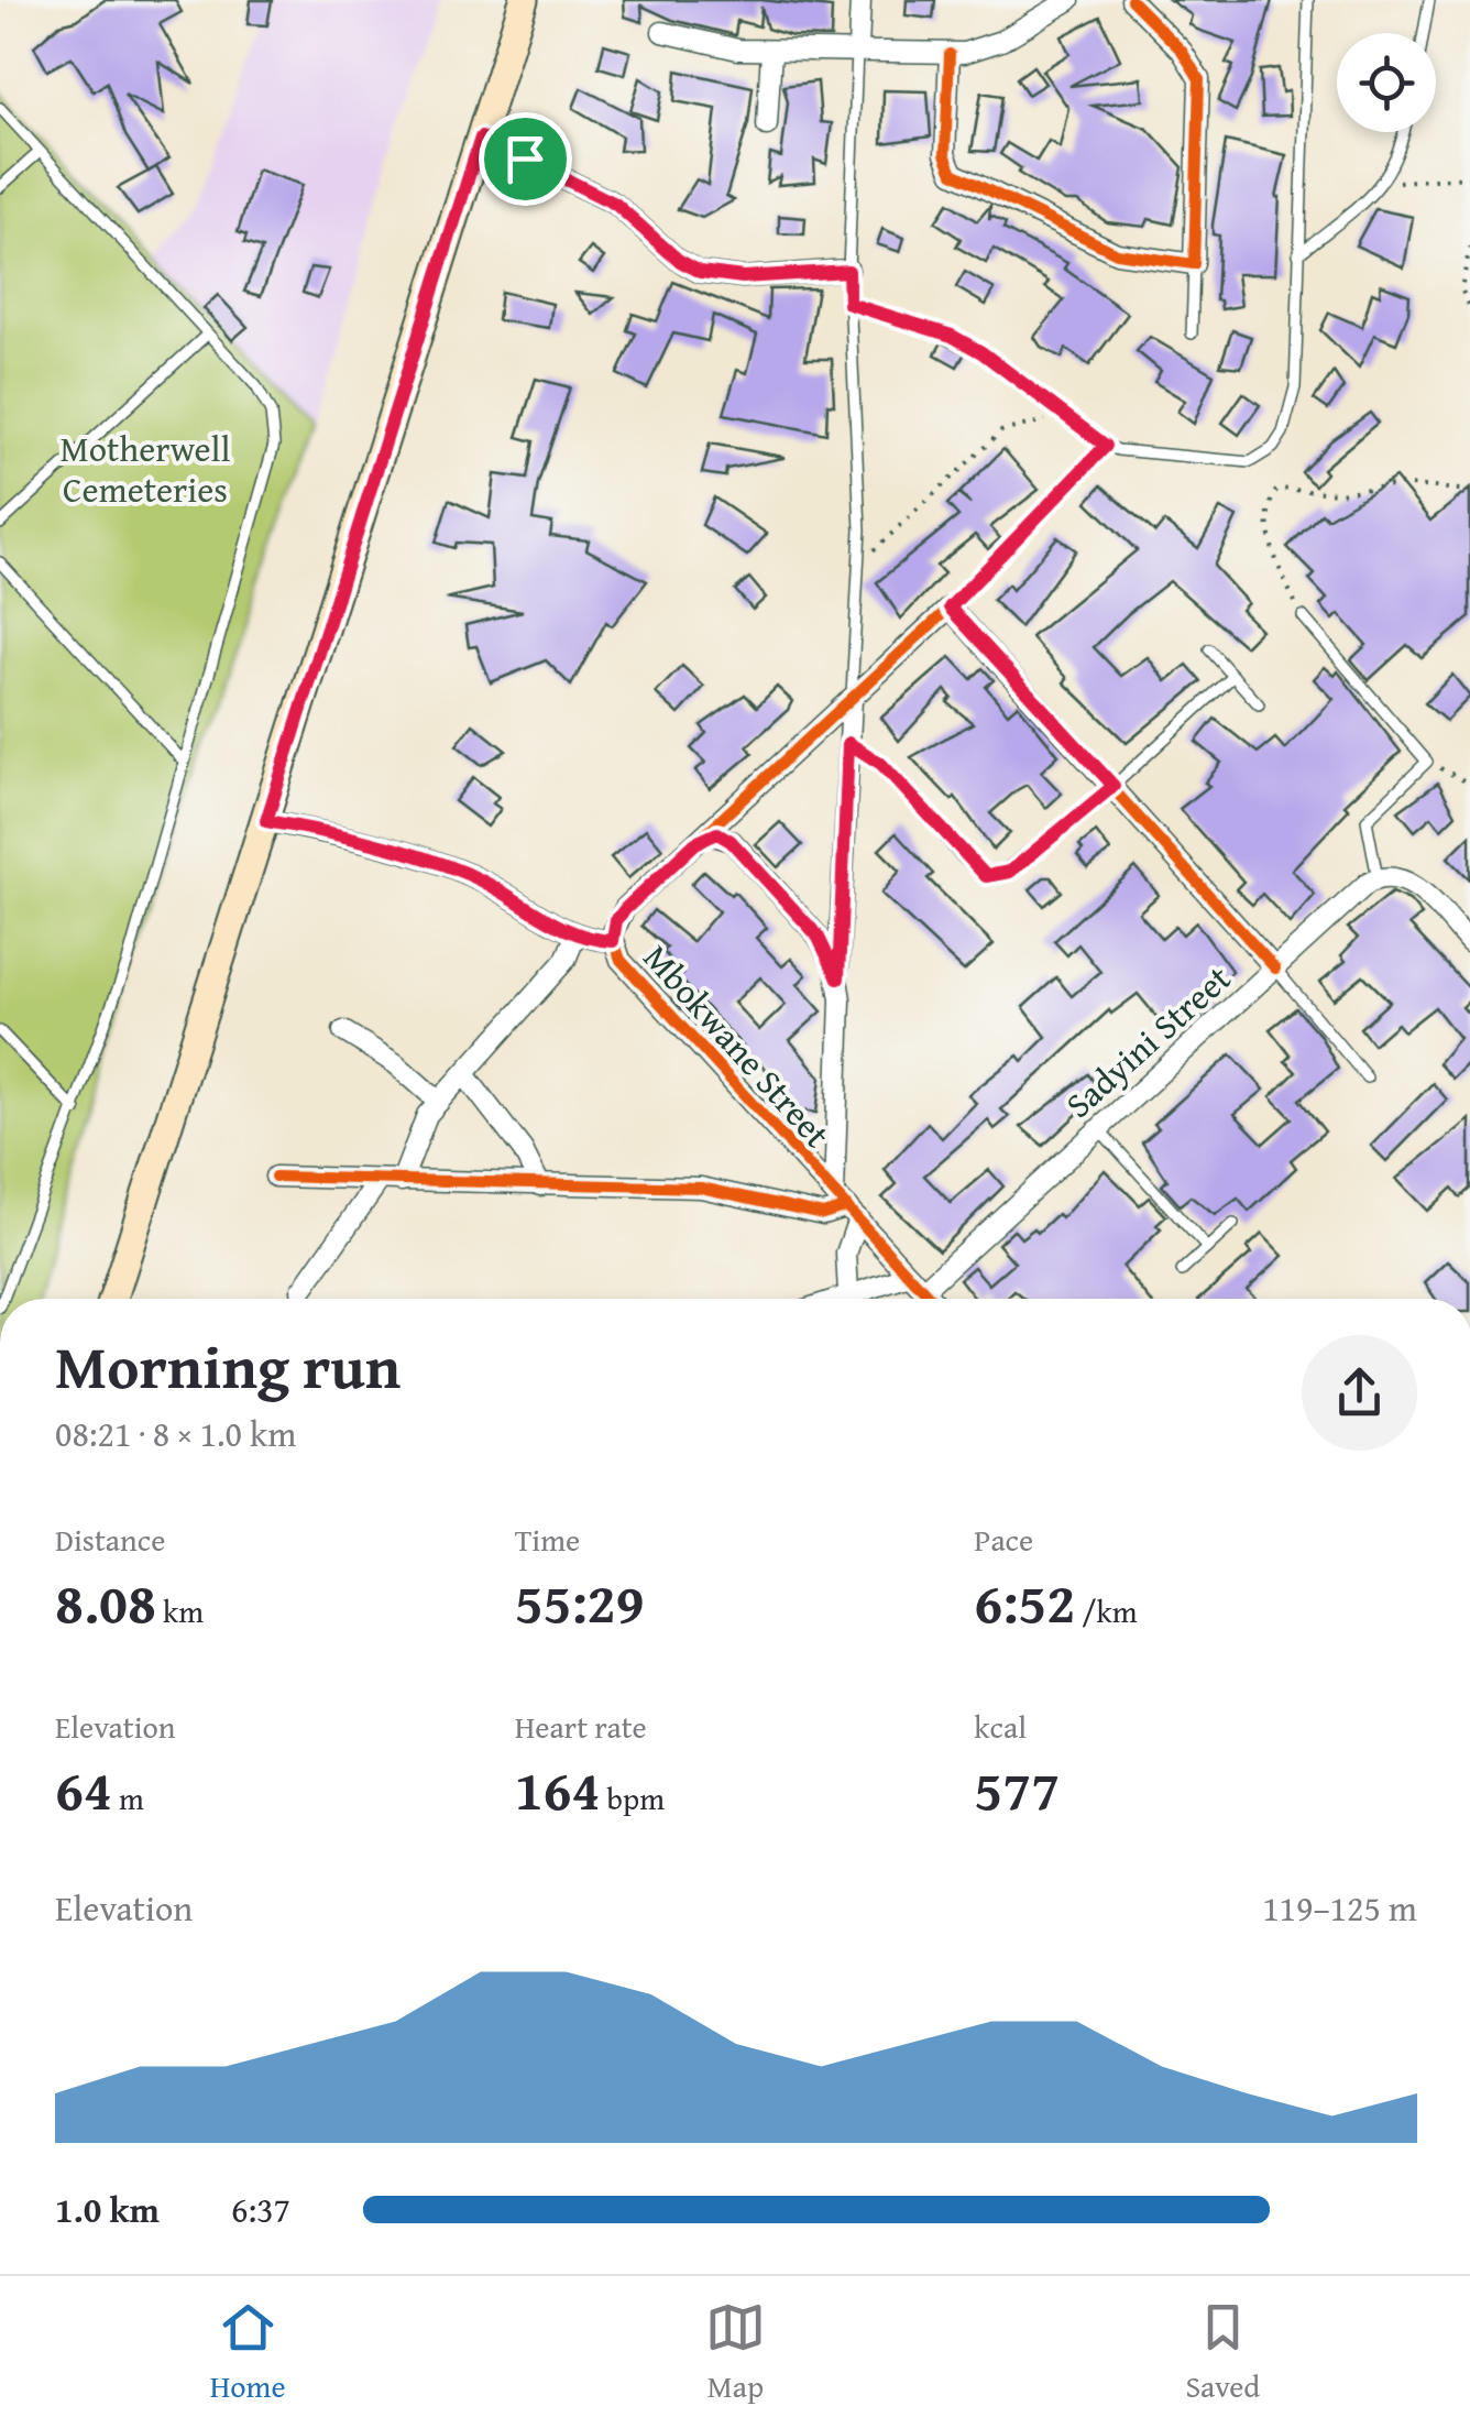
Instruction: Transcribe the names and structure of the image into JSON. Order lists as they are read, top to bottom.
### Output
{
  "streets": {
    "street": ["Sadyini Street", "Mbokwane Street"]
  },
  "crossings": [
    ["Sadyini Street", "Mbokwane Street"]
  ],
  "parks": ["Motherwell Cemeteries"],
  "page": {
    "heading": ["Morning run", "08:21 · 8 × 1.0 km"],
    "stats": [
      ["Distance", "8.08 km"],
      ["Time", "55:29"],
      ["Pace", "6:52 /km"],
      ["Elevation", "64 m"],
      ["Heart rate", "164 bpm"],
      ["kcal", "577"]
    ],
    "chart": ["Elevation", "119–125 m"],
    "list": [
      {
        "name": "1.0 km",
        "note": "6:37"
      }
    ],
    "tabs": ["Home", "Map", "Saved"]
  }
}
